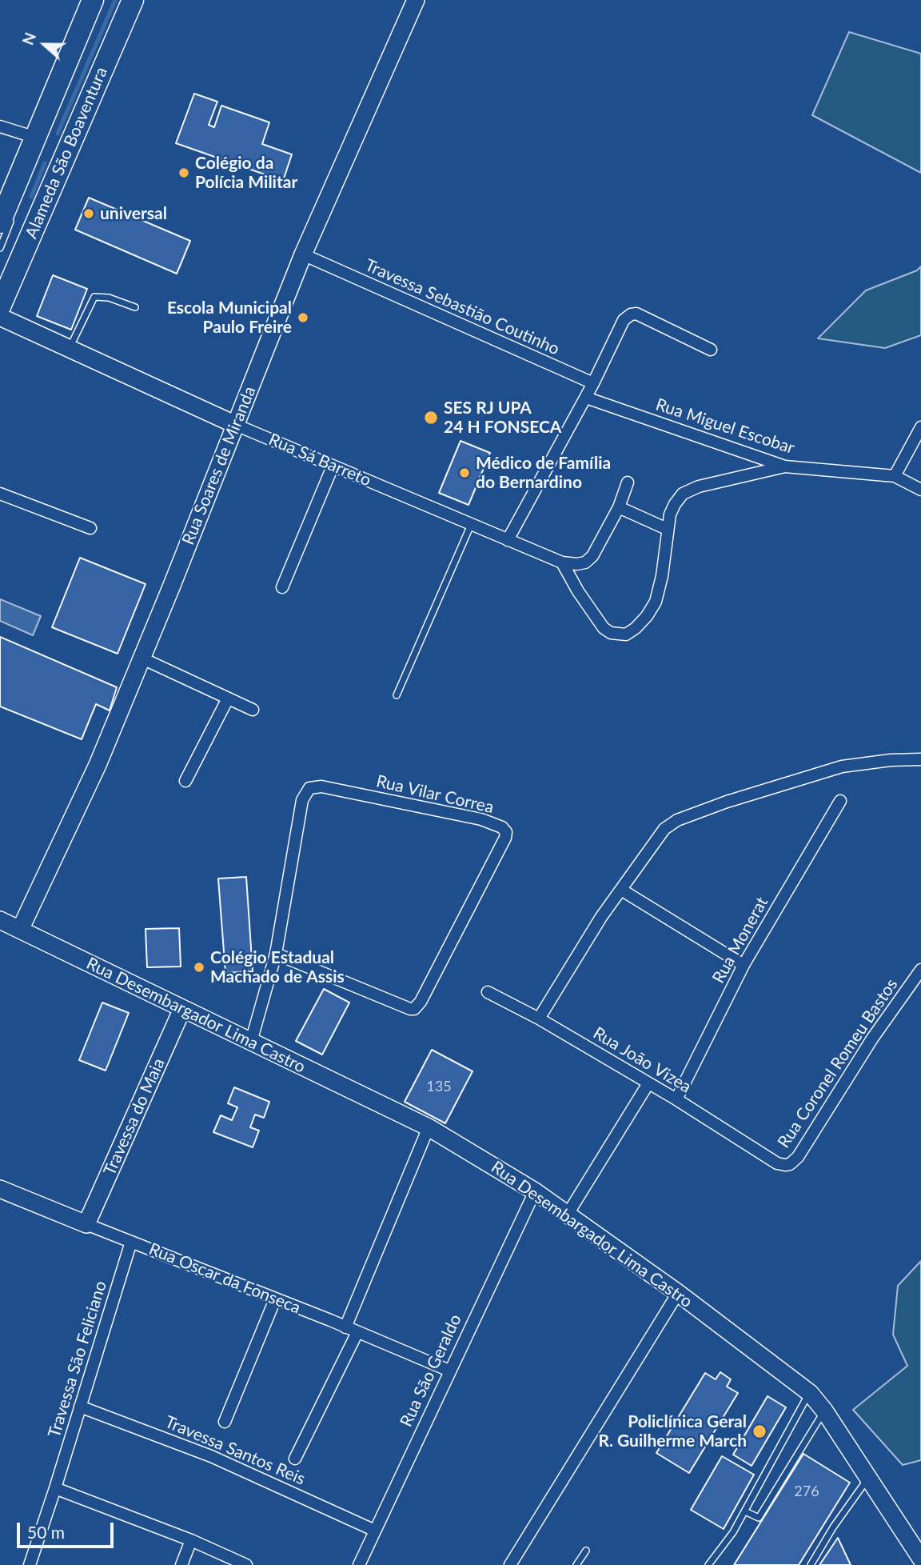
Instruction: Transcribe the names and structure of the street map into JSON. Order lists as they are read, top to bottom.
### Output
{
  "streets": {
    "highway": ["Alameda São Boaventura"],
    "street": [
      "Travessa Sebastião Coutinho",
      "Rua Miguel Escobar",
      "Rua Sá Barreto",
      "Rua Soares de Miranda",
      "Rua Vilar Correa",
      "Rua Monerat",
      "Rua Desembargador Lima Castro",
      "Rua João Vizea",
      "Rua Coronel Romeu Bastos",
      "Travessa do Maia",
      "Rua Oscar da Fonseca",
      "Travessa São Feliciano",
      "Rua São Geraldo",
      "Travessa Santos Reis"
    ]
  },
  "crossings": [
    ["Travessa Sebastião Coutinho", "Rua Soares de Miranda"],
    ["Rua Sá Barreto", "Rua Soares de Miranda"],
    ["Rua Soares de Miranda", "Rua Desembargador Lima Castro"],
    ["Rua Vilar Correa", "Rua Desembargador Lima Castro"],
    ["Rua Monerat", "Rua João Vizea"],
    ["Rua Desembargador Lima Castro", "Travessa do Maia"],
    ["Rua Desembargador Lima Castro", "Rua São Geraldo"],
    ["Rua João Vizea", "Rua Coronel Romeu Bastos"],
    ["Travessa do Maia", "Rua Oscar da Fonseca"],
    ["Rua Oscar da Fonseca", "Travessa São Feliciano"],
    ["Rua Oscar da Fonseca", "Rua São Geraldo"],
    ["Travessa São Feliciano", "Travessa Santos Reis"],
    ["Rua São Geraldo", "Travessa Santos Reis"]
  ],
  "places": [
    "Colégio da Polícia Militar",
    "universal",
    "Escola Municipal Paulo Freire",
    "SES RJ UPA 24 H FONSECA",
    "Médico de Família do Bernardino",
    "Colégio Estadual Machado de Assis",
    "Policlínica Geral R. Guilherme March"
  ],
  "house_numbers": ["135", "276"],
  "scale_bar": "50 m",
  "north": "left"
}
